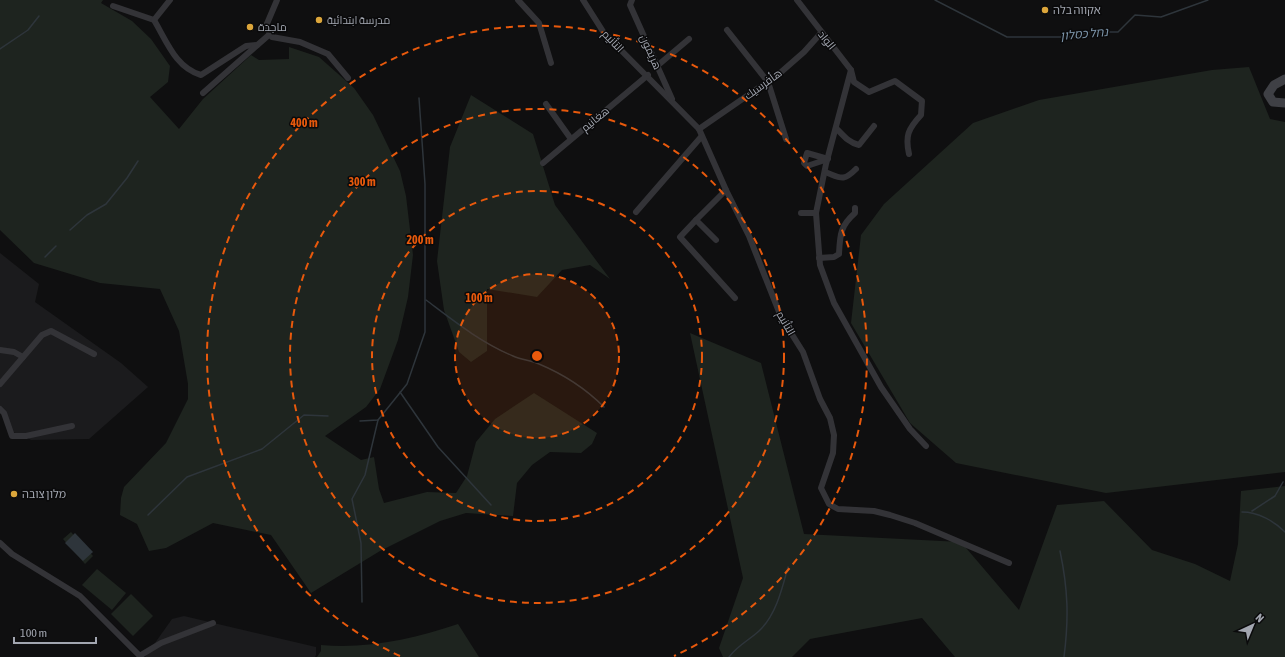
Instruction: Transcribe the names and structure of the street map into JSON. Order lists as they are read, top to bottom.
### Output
{
  "streets": {
    "street": [
      "الواد",
      "التأنيم",
      "هريمون",
      "هأفرسيك",
      "هغانيم"
    ]
  },
  "crossings": [
    ["الواد", "هأفرسيك"],
    ["التأنيم", "هريمون"],
    ["التأنيم", "هأفرسيك"],
    ["التأنيم", "هغانيم"]
  ],
  "water": ["נחל כסלון"],
  "places": [
    "אקווה בלה",
    "مدرسة ابتدائية",
    "ماجدة",
    "מלון צובה"
  ],
  "scale_bar": "100 m",
  "north": "top right",
  "rings": [
    "400 m",
    "300 m",
    "200 m",
    "100 m"
  ]
}
